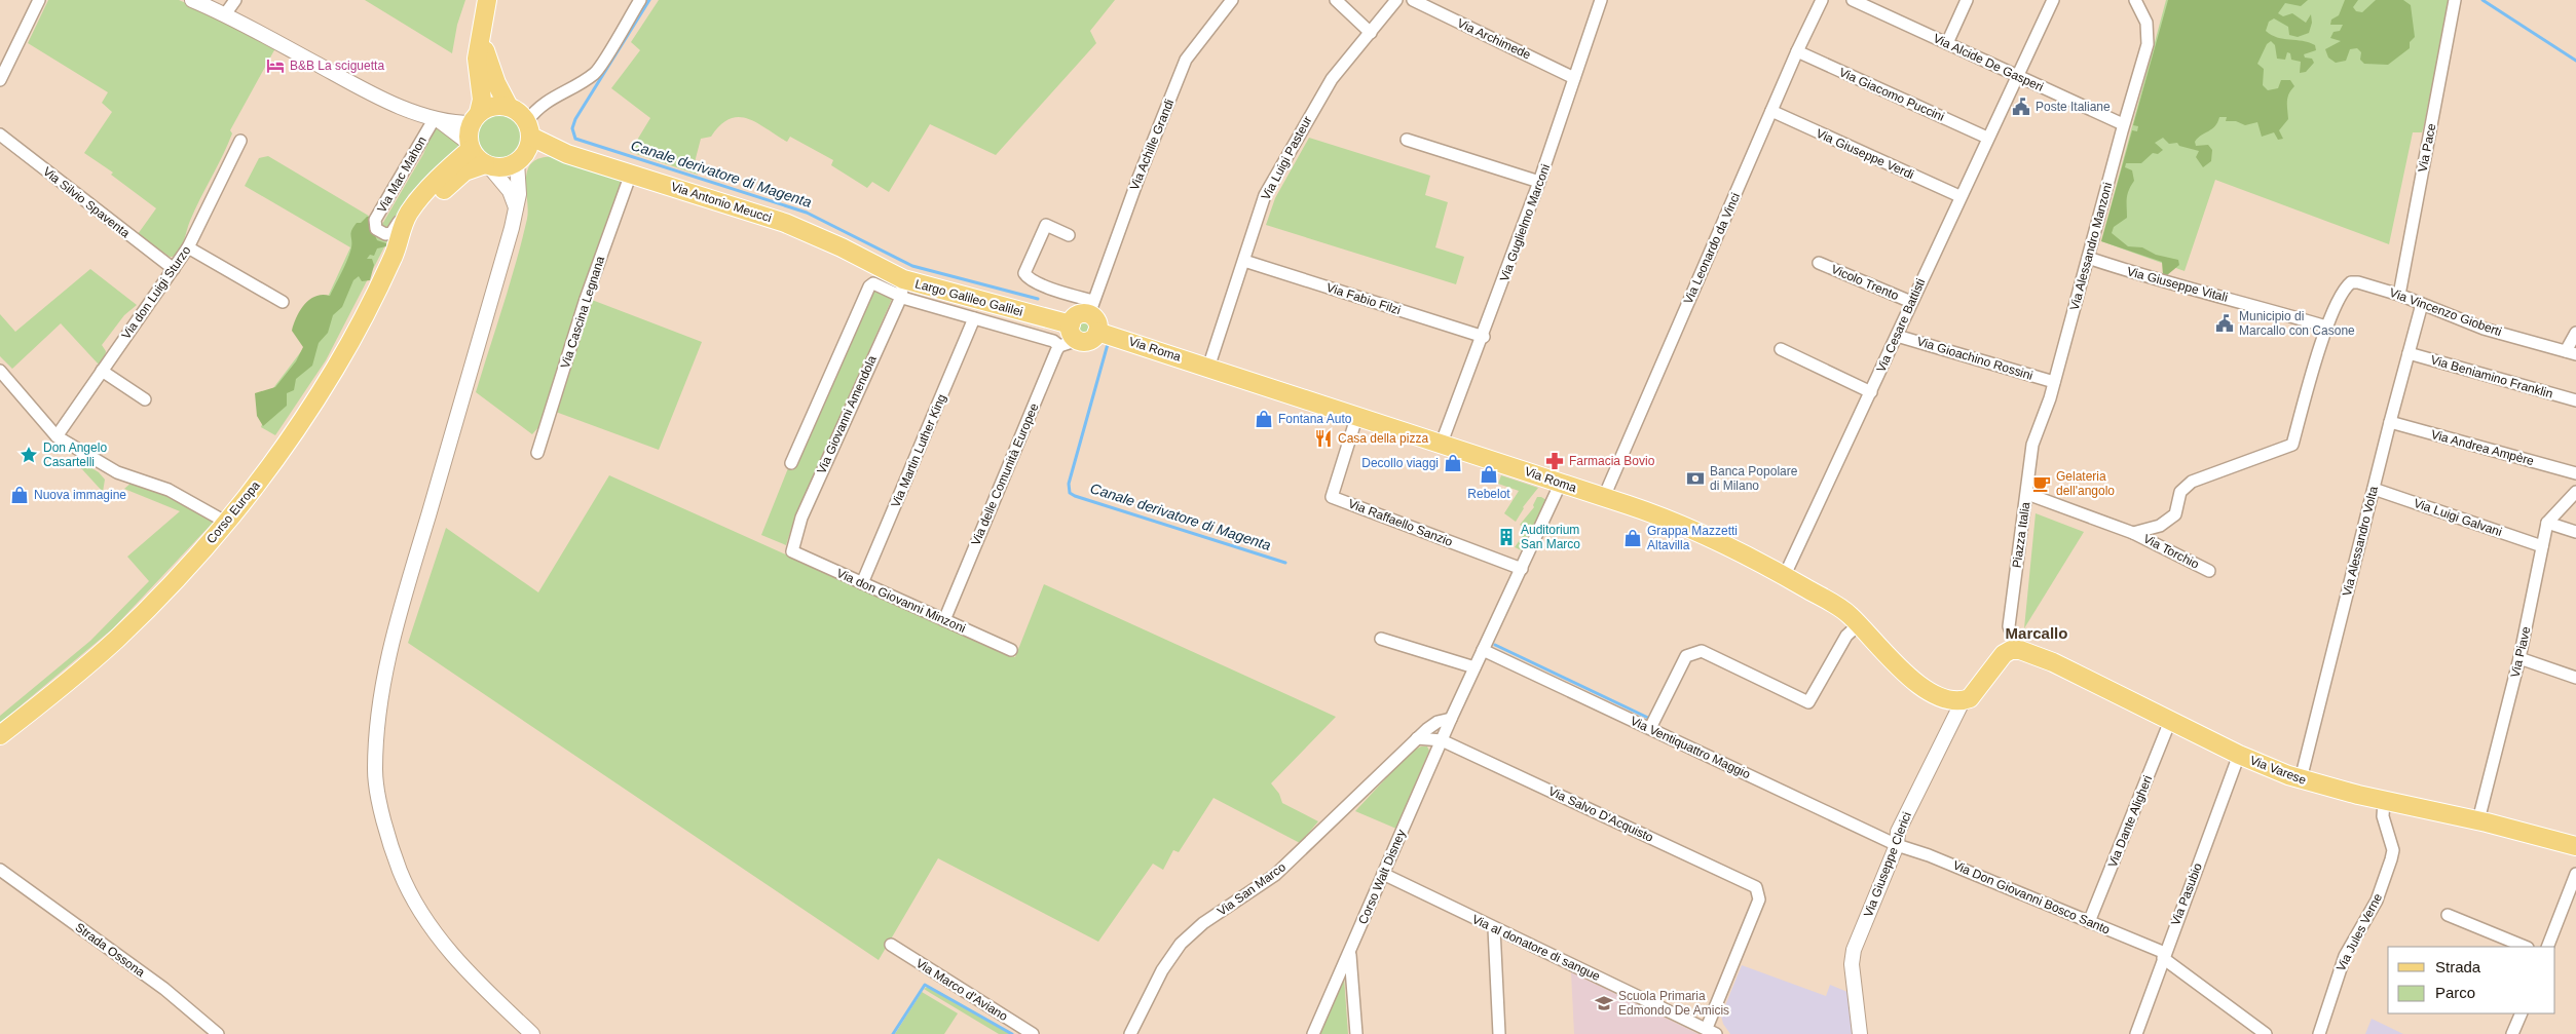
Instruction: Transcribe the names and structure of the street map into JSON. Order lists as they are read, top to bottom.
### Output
{
  "streets": {
    "main road": [
      "Via Antonio Meucci",
      "Largo Galileo Galilei",
      "Via Roma",
      "Corso Europa",
      "Via Varese",
      "Via Giuseppe Clerici"
    ],
    "street": [
      "Via Archimede",
      "Via Alcide De Gasperi",
      "Via Giacomo Puccini",
      "Via Achille Grandi",
      "Via Pace",
      "Via Giuseppe Verdi",
      "Via Luigi Pasteur",
      "Via Mac Mahon",
      "Via Silvio Spaventa",
      "Via Guglielmo Marconi",
      "Via Alessandro Manzoni",
      "Via Leonardo da Vinci",
      "Vicolo Trento",
      "Via Giuseppe Vitali",
      "Via don Luigi Sturzo",
      "Via Fabio Filzi",
      "Via Cascina Legnana",
      "Via Vincenzo Gioberti",
      "Via Cesare Battisti",
      "Via Gioachino Rossini",
      "Via Beniamino Franklin",
      "Via Giovanni Amendola",
      "Via Andrea Ampère",
      "Via Martin Luther King",
      "Via delle Comunità Europee",
      "Via Luigi Galvani",
      "Via Raffaello Sanzio",
      "Piazza Italia",
      "Via Alessandro Volta",
      "Via Torchio",
      "Via don Giovanni Minzoni",
      "Via Piave",
      "Via Ventiquattro Maggio",
      "Via Salvo D'Acquisto",
      "Via Dante Aligheri",
      "Corso Walt Disney",
      "Via San Marco",
      "Via Pasubio",
      "Via Don Giovanni Bosco Santo",
      "Via Jules Verne",
      "Via al donatore di sangue",
      "Strada Ossona",
      "Via Marco d'Aviano"
    ]
  },
  "crossings": [
    ["Via Archimede", "Via Guglielmo Marconi"],
    ["Via Alcide De Gasperi", "Via Alessandro Manzoni"],
    ["Via Alcide De Gasperi", "Via Cesare Battisti"],
    ["Via Giacomo Puccini", "Via Leonardo da Vinci"],
    ["Via Giacomo Puccini", "Via Cesare Battisti"],
    ["Via Pace", "Via Vincenzo Gioberti"],
    ["Via Giuseppe Verdi", "Via Leonardo da Vinci"],
    ["Via Giuseppe Verdi", "Via Cesare Battisti"],
    ["Via Luigi Pasteur", "Via Fabio Filzi"],
    ["Via Luigi Pasteur", "Via Roma"],
    ["Via Mac Mahon", "Corso Europa"],
    ["Via Silvio Spaventa", "Via don Luigi Sturzo"],
    ["Via Antonio Meucci", "Largo Galileo Galilei"],
    ["Via Antonio Meucci", "Via Cascina Legnana"],
    ["Via Antonio Meucci", "Corso Europa"],
    ["Via Guglielmo Marconi", "Via Fabio Filzi"],
    ["Via Guglielmo Marconi", "Via Roma"],
    ["Via Alessandro Manzoni", "Via Giuseppe Vitali"],
    ["Via Alessandro Manzoni", "Via Gioachino Rossini"],
    ["Via Alessandro Manzoni", "Piazza Italia"],
    ["Via Leonardo da Vinci", "Via Roma"],
    ["Vicolo Trento", "Via Cesare Battisti"],
    ["Via Giuseppe Vitali", "Via Vincenzo Gioberti"],
    ["Largo Galileo Galilei", "Via Giovanni Amendola"],
    ["Largo Galileo Galilei", "Via Martin Luther King"],
    ["Largo Galileo Galilei", "Via delle Comunità Europee"],
    ["Via Vincenzo Gioberti", "Via Alessandro Volta"],
    ["Via Cesare Battisti", "Via Roma"],
    ["Via Cesare Battisti", "Via Gioachino Rossini"],
    ["Via Roma", "Via Raffaello Sanzio"],
    ["Via Roma", "Via Giuseppe Clerici"],
    ["Via Beniamino Franklin", "Via Alessandro Volta"],
    ["Via Giovanni Amendola", "Via don Giovanni Minzoni"],
    ["Via Andrea Ampère", "Via Alessandro Volta"],
    ["Via Martin Luther King", "Via don Giovanni Minzoni"],
    ["Via delle Comunità Europee", "Via don Giovanni Minzoni"],
    ["Via Luigi Galvani", "Via Alessandro Volta"],
    ["Via Luigi Galvani", "Via Piave"],
    ["Piazza Italia", "Via Torchio"],
    ["Piazza Italia", "Via Varese"],
    ["Piazza Italia", "Via Giuseppe Clerici"],
    ["Via Alessandro Volta", "Via Varese"],
    ["Via Piave", "Via Varese"],
    ["Via Ventiquattro Maggio", "Via Giuseppe Clerici"],
    ["Via Ventiquattro Maggio", "Via Don Giovanni Bosco Santo"],
    ["Via Varese", "Via Dante Aligheri"],
    ["Via Varese", "Via Giuseppe Clerici"],
    ["Via Varese", "Via Pasubio"],
    ["Via Varese", "Via Jules Verne"],
    ["Via Salvo D'Acquisto", "Corso Walt Disney"],
    ["Via Salvo D'Acquisto", "Via al donatore di sangue"],
    ["Via Dante Aligheri", "Via Don Giovanni Bosco Santo"],
    ["Via Giuseppe Clerici", "Via Don Giovanni Bosco Santo"],
    ["Corso Walt Disney", "Via San Marco"],
    ["Corso Walt Disney", "Via al donatore di sangue"],
    ["Via Pasubio", "Via Don Giovanni Bosco Santo"]
  ],
  "districts": ["Marcallo"],
  "water": ["Canale derivatore di Magenta"],
  "places": {
    "hotel": ["B&B La sciguetta"],
    "public building": ["Poste Italiane", "Municipio di Marcallo con Casone"],
    "shop": [
      "Fontana Auto",
      "Decollo viaggi",
      "Rebelot",
      "Nuova immagine",
      "Grappa Mazzetti Altavilla"
    ],
    "restaurant": ["Casa della pizza"],
    "place": ["Don Angelo Casartelli"],
    "pharmacy": ["Farmacia Bovio"],
    "bank": ["Banca Popolare di Milano"],
    "cafe": ["Gelateria dell'angolo"],
    "building": ["Auditorium San Marco"],
    "school or university": ["Scuola Primaria Edmondo De Amicis"]
  },
  "legend": ["Strada", "Parco"]
}
